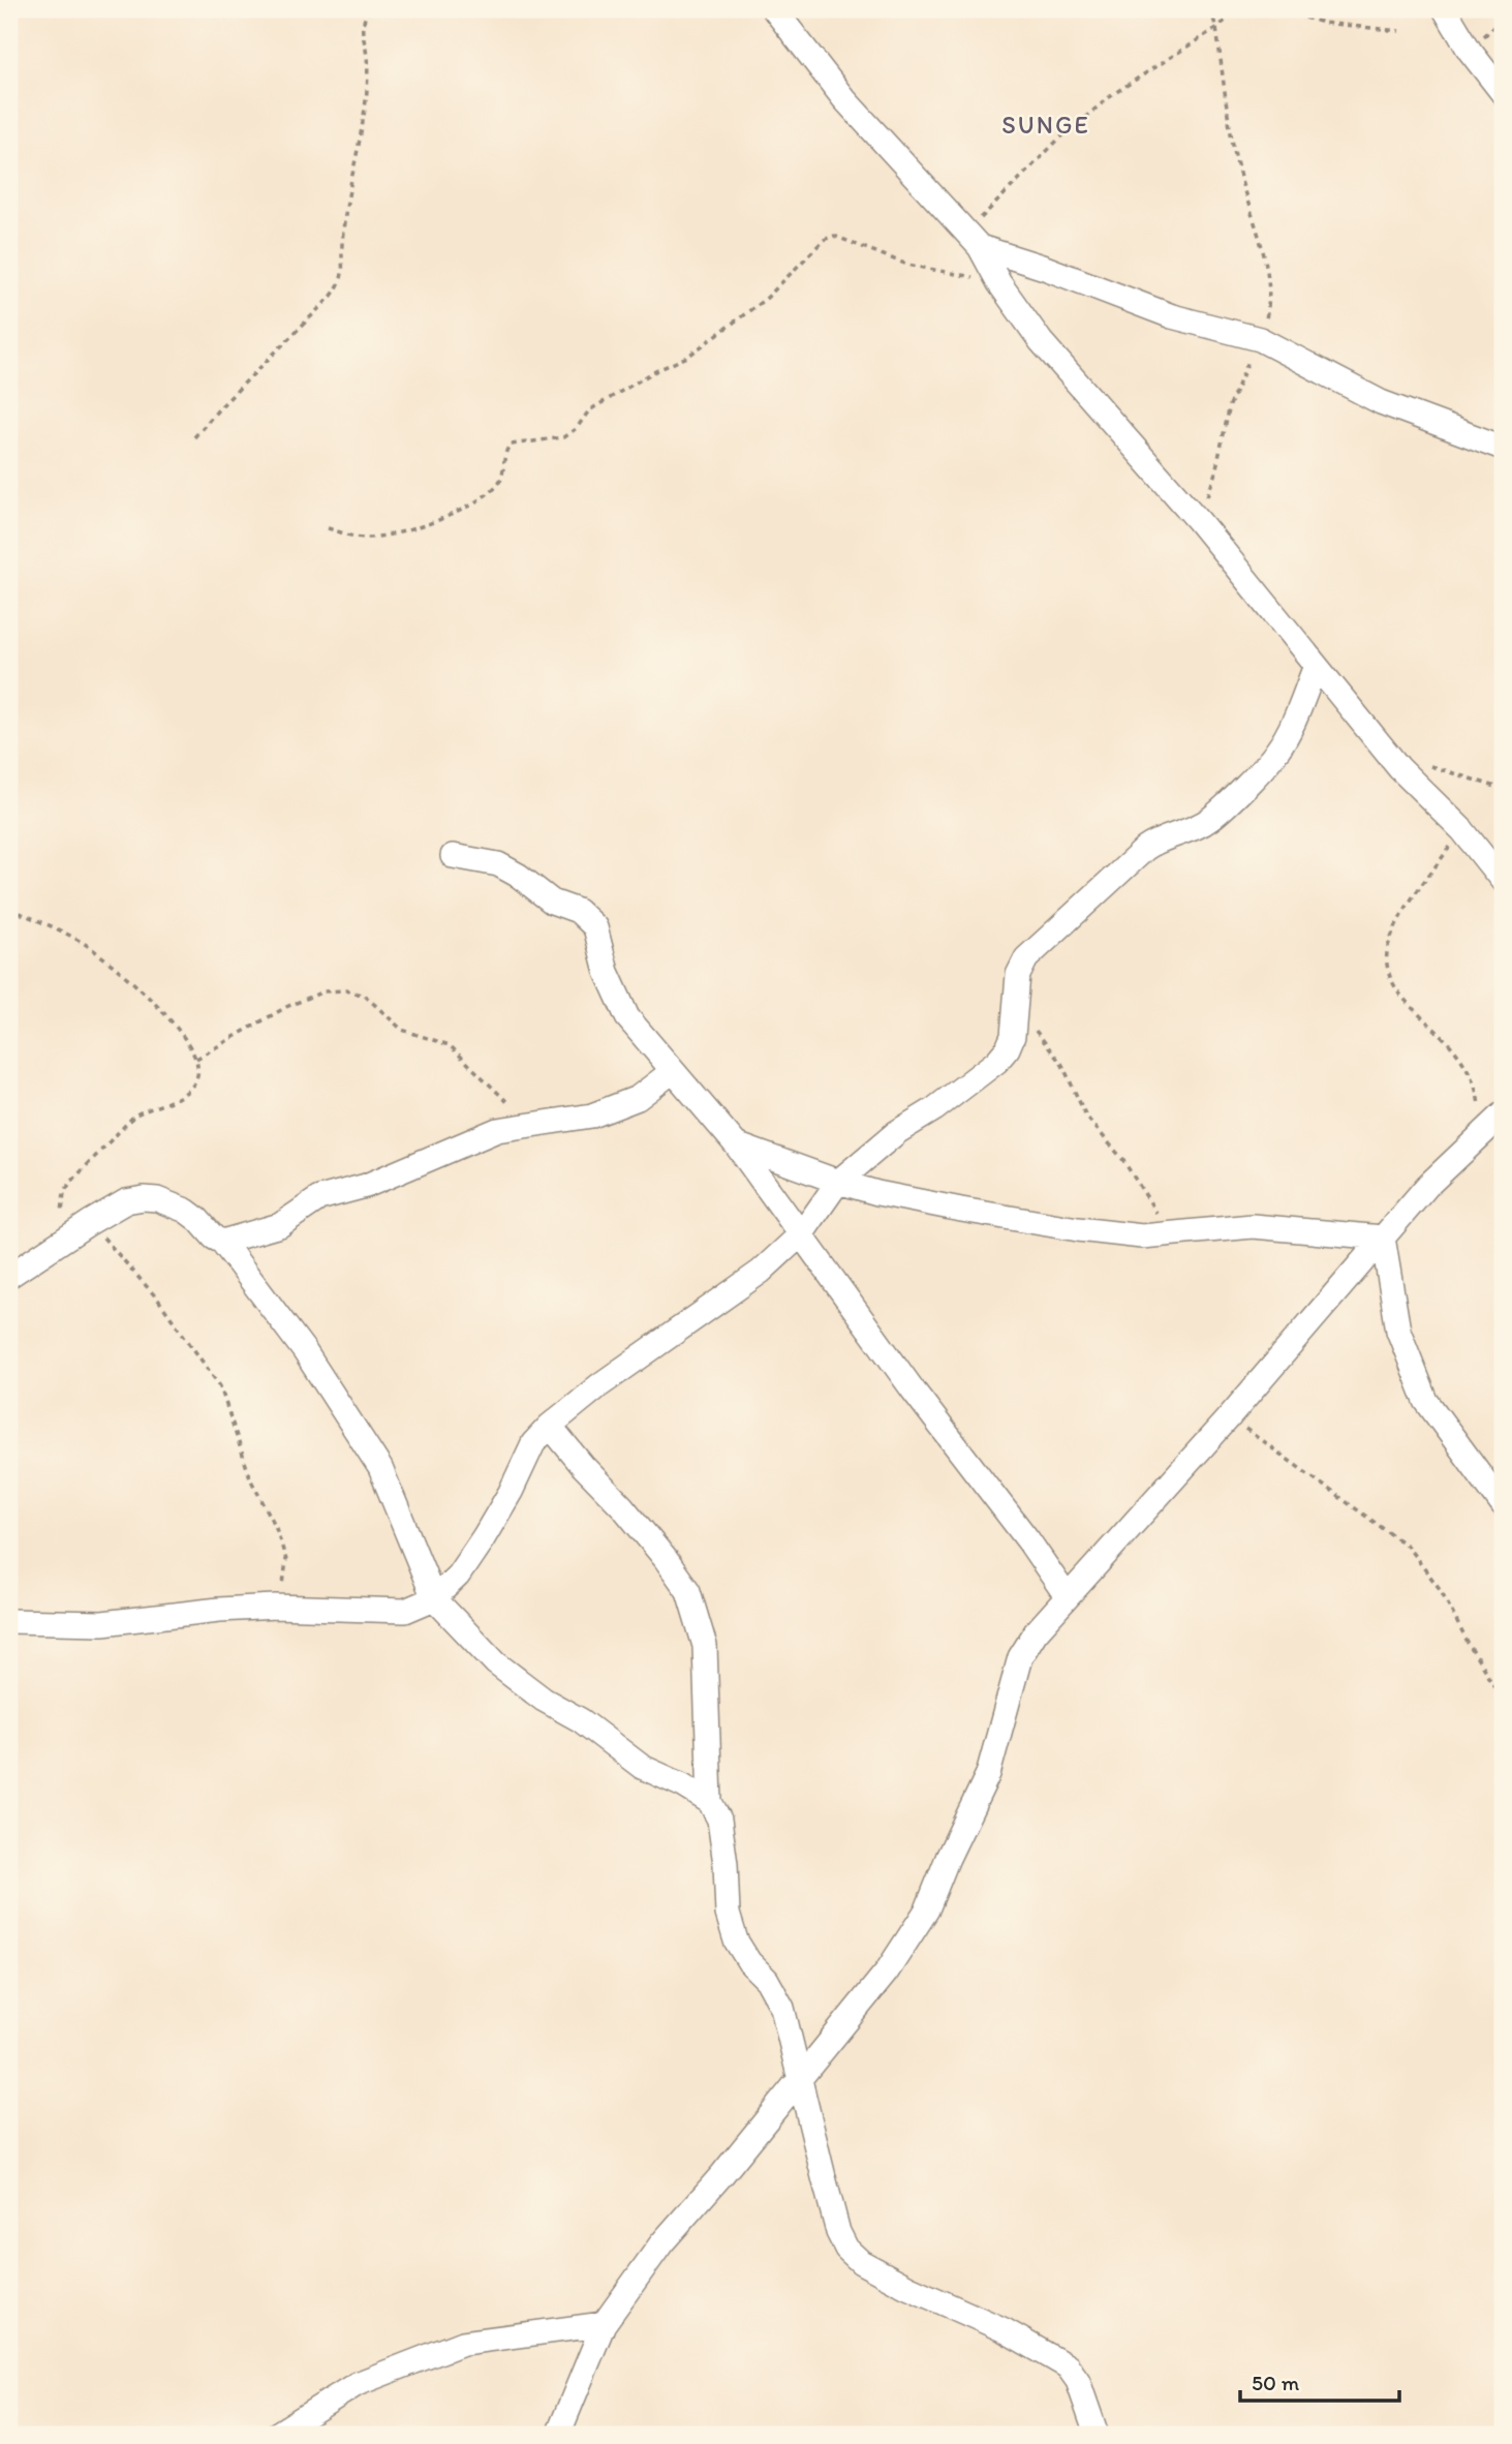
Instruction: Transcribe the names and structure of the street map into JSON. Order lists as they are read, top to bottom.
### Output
{
  "districts": ["SUNGE"],
  "scale_bar": "50 m"
}
